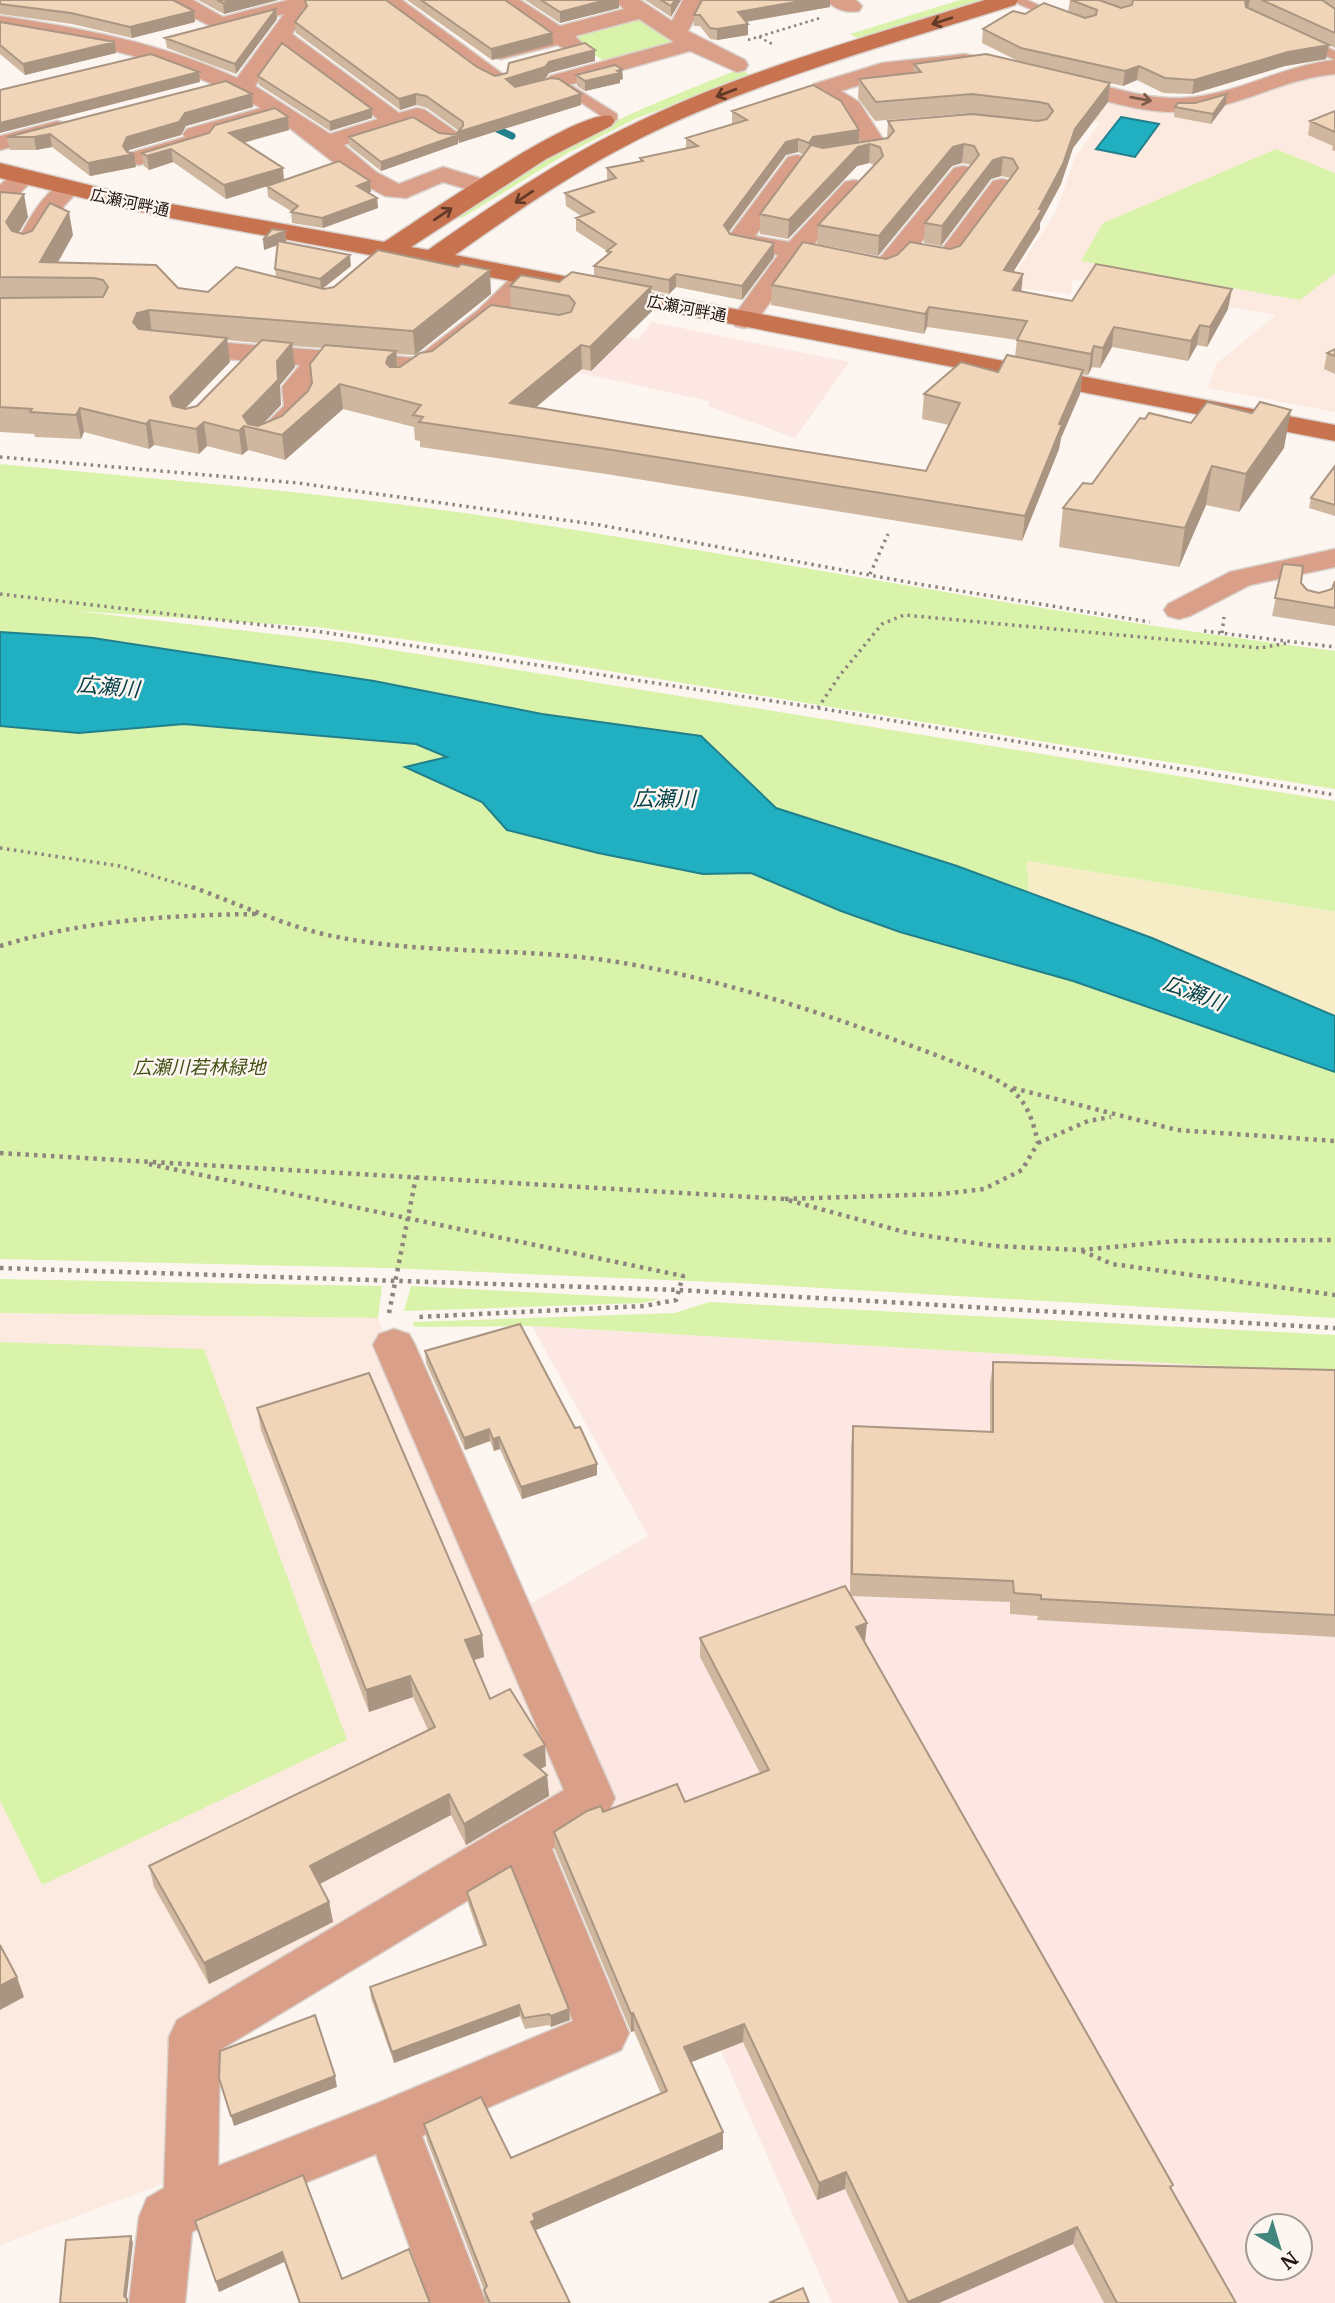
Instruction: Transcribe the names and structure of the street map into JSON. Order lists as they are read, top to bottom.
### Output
{
  "streets": {
    "street": ["広瀬河畔通"]
  },
  "water": ["広瀬川"],
  "parks": ["広瀬川若林緑地"],
  "north": "bottom right"
}
